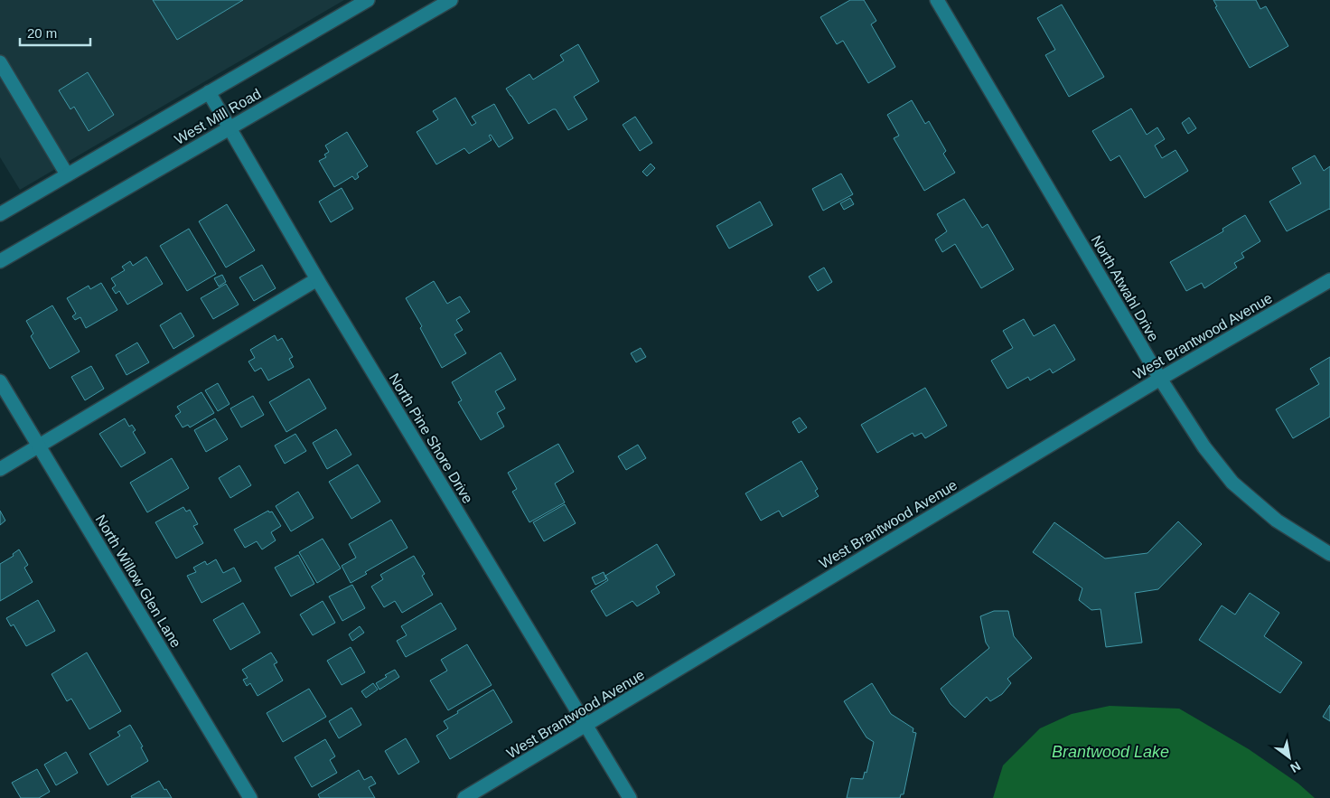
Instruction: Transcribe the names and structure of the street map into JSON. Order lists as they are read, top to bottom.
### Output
{
  "streets": {
    "street": [
      "West Mill Road",
      "North Atwahl Drive",
      "West Brantwood Avenue",
      "North Pine Shore Drive",
      "North Willow Glen Lane"
    ]
  },
  "crossings": [
    ["West Mill Road", "North Pine Shore Drive"],
    ["North Atwahl Drive", "West Brantwood Avenue"],
    ["West Brantwood Avenue", "North Pine Shore Drive"]
  ],
  "water": ["Brantwood Lake"],
  "scale_bar": "20 m",
  "north": "bottom right"
}
